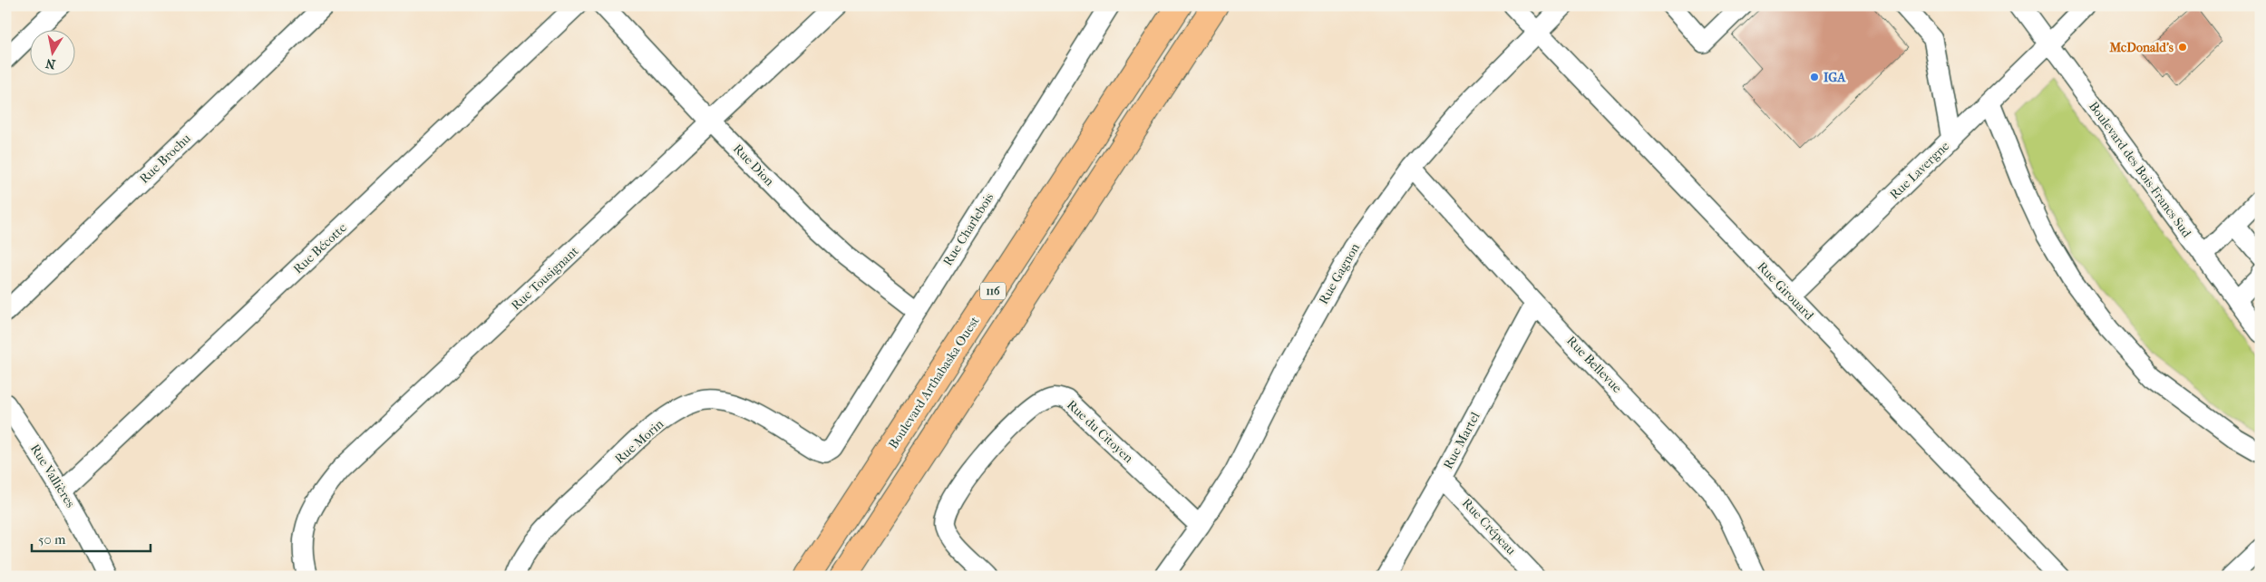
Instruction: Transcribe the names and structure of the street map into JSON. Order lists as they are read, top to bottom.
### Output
{
  "streets": {
    "main road": ["116", "Boulevard Arthabaska Ouest"],
    "street": [
      "Rue Brochu",
      "Rue Dion",
      "Boulevard des Bois-Francs Sud",
      "Rue Lavergne",
      "Rue Charlebois",
      "Rue Bécotte",
      "Rue Gagnon",
      "Rue Tousignant",
      "Rue Girouard",
      "Rue Bellevue",
      "Rue du Citoyen",
      "Rue Martel",
      "Rue Morin",
      "Rue Vallières",
      "Rue Crépeau"
    ]
  },
  "crossings": [
    ["Rue Dion", "Rue Charlebois"],
    ["Rue Dion", "Rue Tousignant"],
    ["Boulevard des Bois-Francs Sud", "Rue Lavergne"],
    ["Rue Lavergne", "Rue Girouard"],
    ["Rue Charlebois", "Rue Morin"],
    ["Rue Bécotte", "Rue Vallières"],
    ["Rue Gagnon", "Rue Girouard"],
    ["Rue Gagnon", "Rue Bellevue"],
    ["Rue Gagnon", "Rue du Citoyen"],
    ["Rue Bellevue", "Rue Martel"],
    ["Rue Martel", "Rue Crépeau"]
  ],
  "places": ["McDonald's", "IGA"],
  "scale_bar": "50 m",
  "north": "bottom"
}
